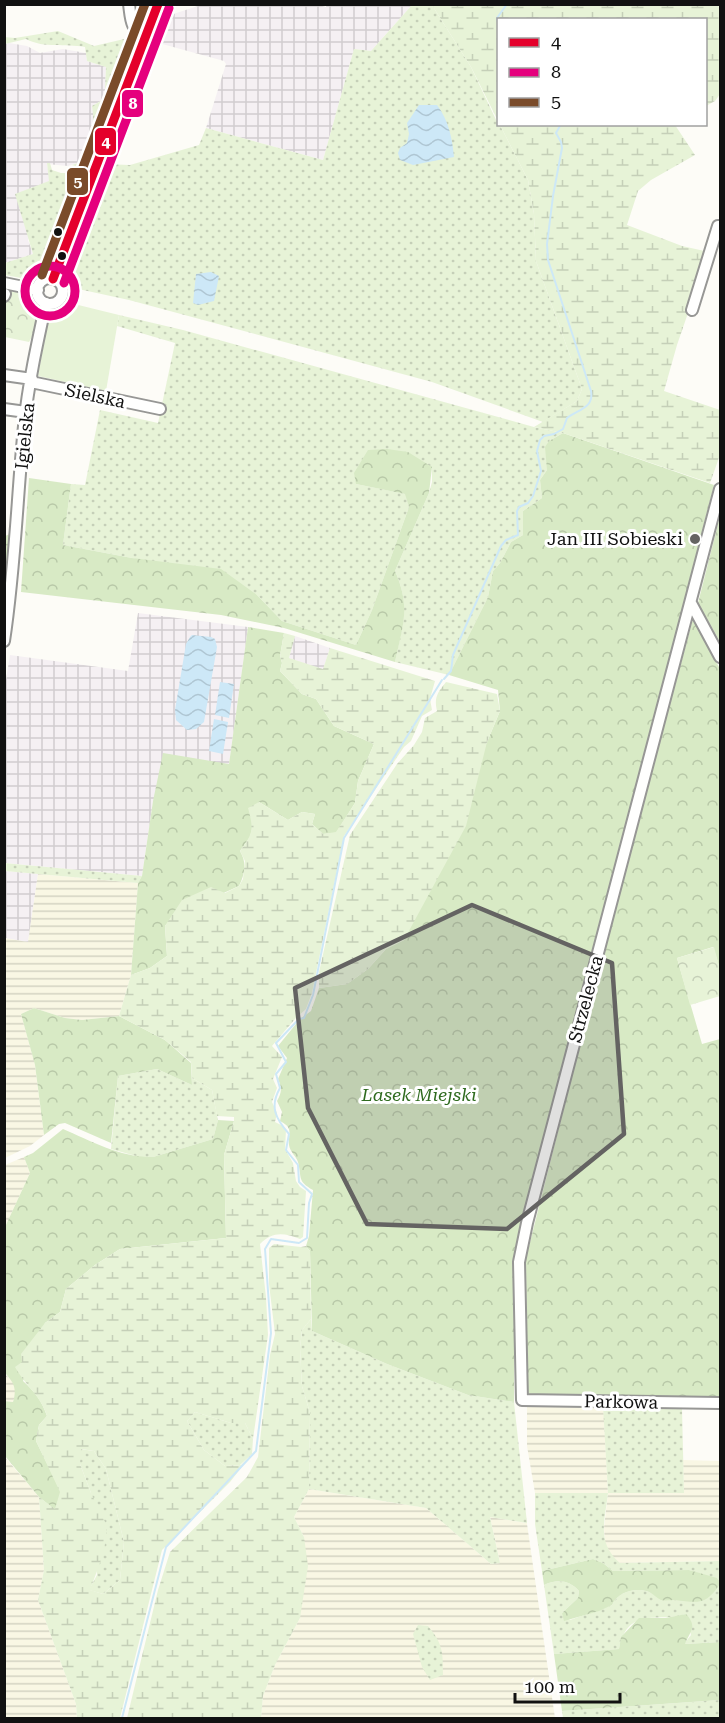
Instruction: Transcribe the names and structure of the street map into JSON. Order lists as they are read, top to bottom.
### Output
{
  "streets": {
    "street": [
      "Sielska",
      "Igielska",
      "Strzelecka",
      "Parkowa"
    ]
  },
  "crossings": [
    ["Sielska", "Igielska"],
    ["Strzelecka", "Parkowa"]
  ],
  "parks": ["Lasek Miejski"],
  "places": ["Jan III Sobieski"],
  "lines": ["transit line 4", "transit line 5", "transit line 8"],
  "legend": ["4", "8", "5"],
  "scale_bar": "100 m"
}
